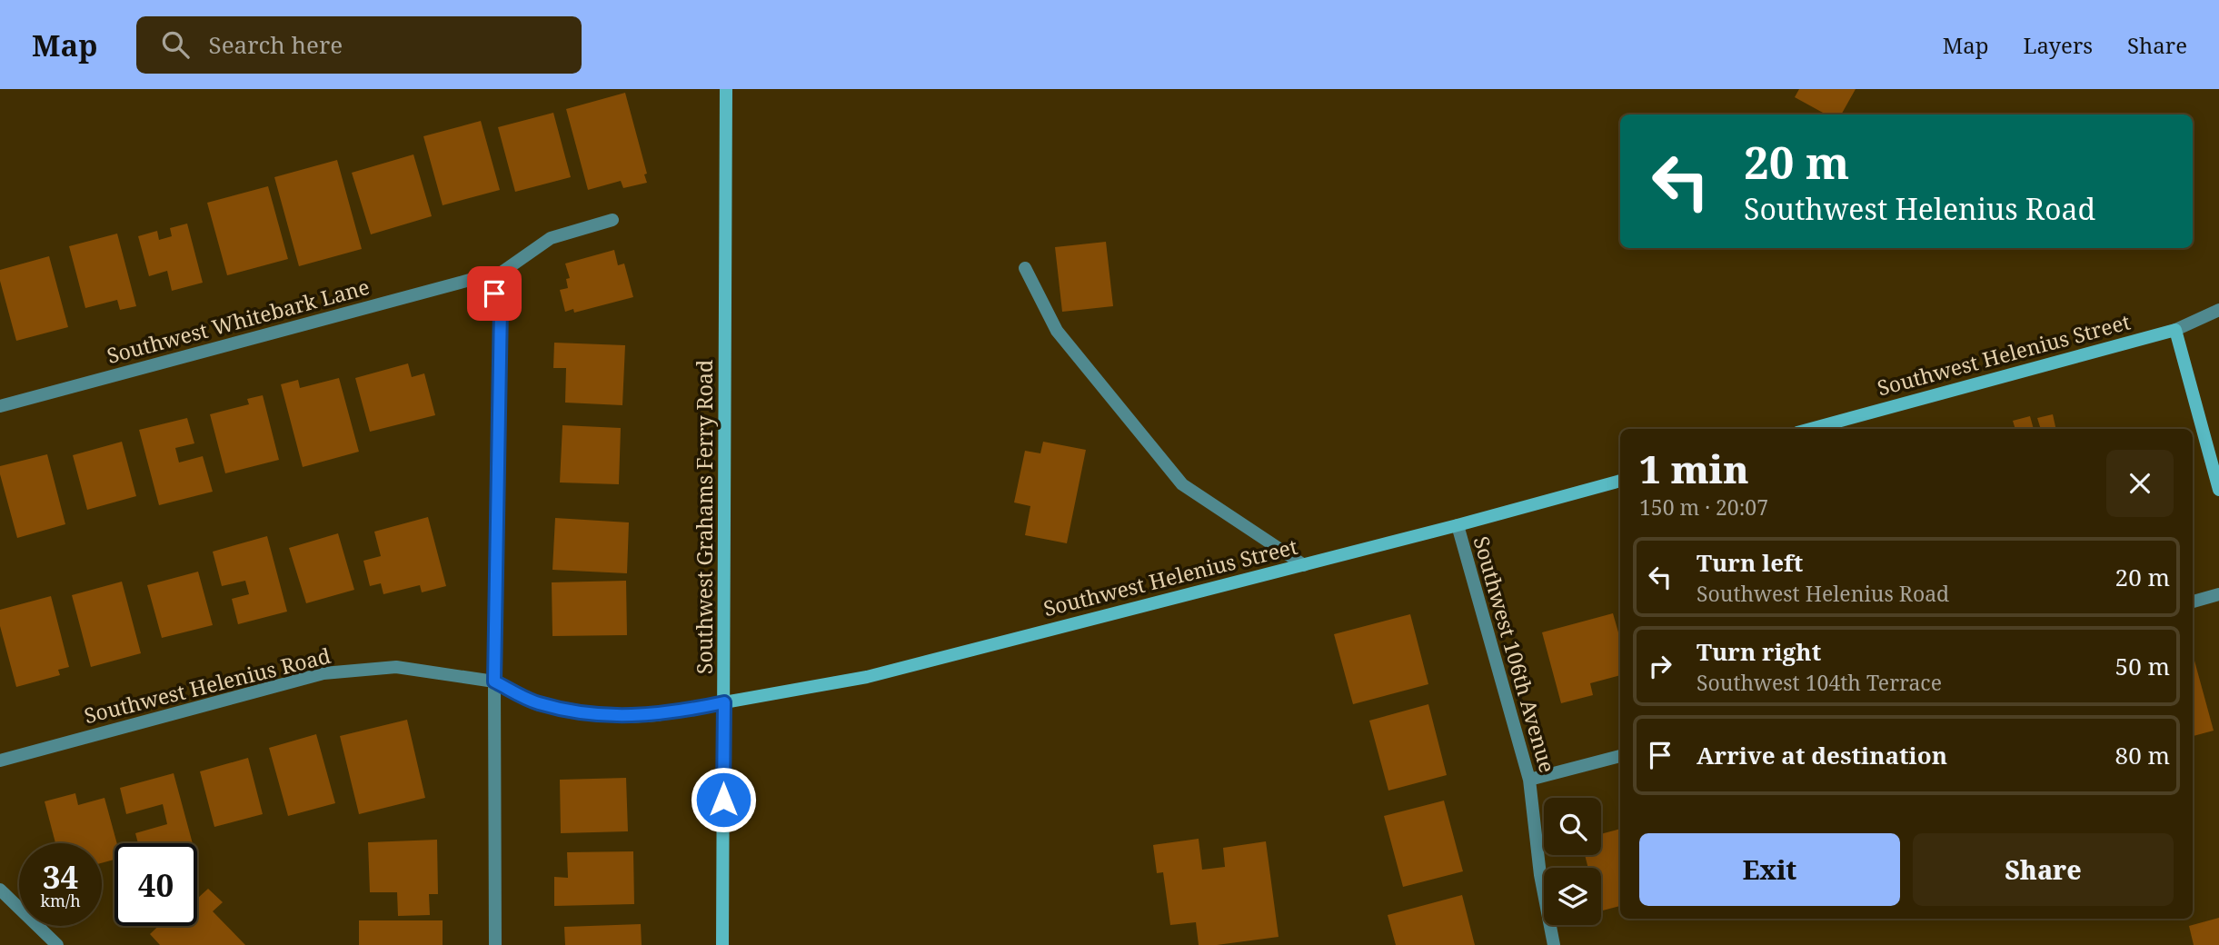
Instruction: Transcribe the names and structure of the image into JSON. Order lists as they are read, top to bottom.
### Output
{
  "streets": {
    "street": [
      "Southwest Whitebark Lane",
      "Southwest Helenius Street",
      "Southwest Grahams Ferry Road",
      "Southwest 106th Avenue",
      "Southwest Helenius Road"
    ]
  },
  "crossings": [
    ["Southwest Helenius Street", "Southwest Grahams Ferry Road"],
    ["Southwest Helenius Street", "Southwest 106th Avenue"],
    ["Southwest Helenius Street", "Southwest Helenius Road"],
    ["Southwest Grahams Ferry Road", "Southwest Helenius Road"]
  ],
  "page": {
    "header": "Map",
    "search": "Search here",
    "nav": ["Map", "Layers", "Share"],
    "turn": ["20 m", "Southwest Helenius Road"],
    "heading": ["1 min", "150 m · 20:07"],
    "list": [
      {
        "name": "Turn left",
        "note": "Southwest Helenius Road",
        "value": "20 m"
      },
      {
        "name": "Turn right",
        "note": "Southwest 104th Terrace",
        "value": "50 m"
      },
      {
        "name": "Arrive at destination",
        "value": "80 m"
      }
    ],
    "buttons": ["Exit", "Share"],
    "speed": "34 km/h",
    "limit": "40"
  }
}
